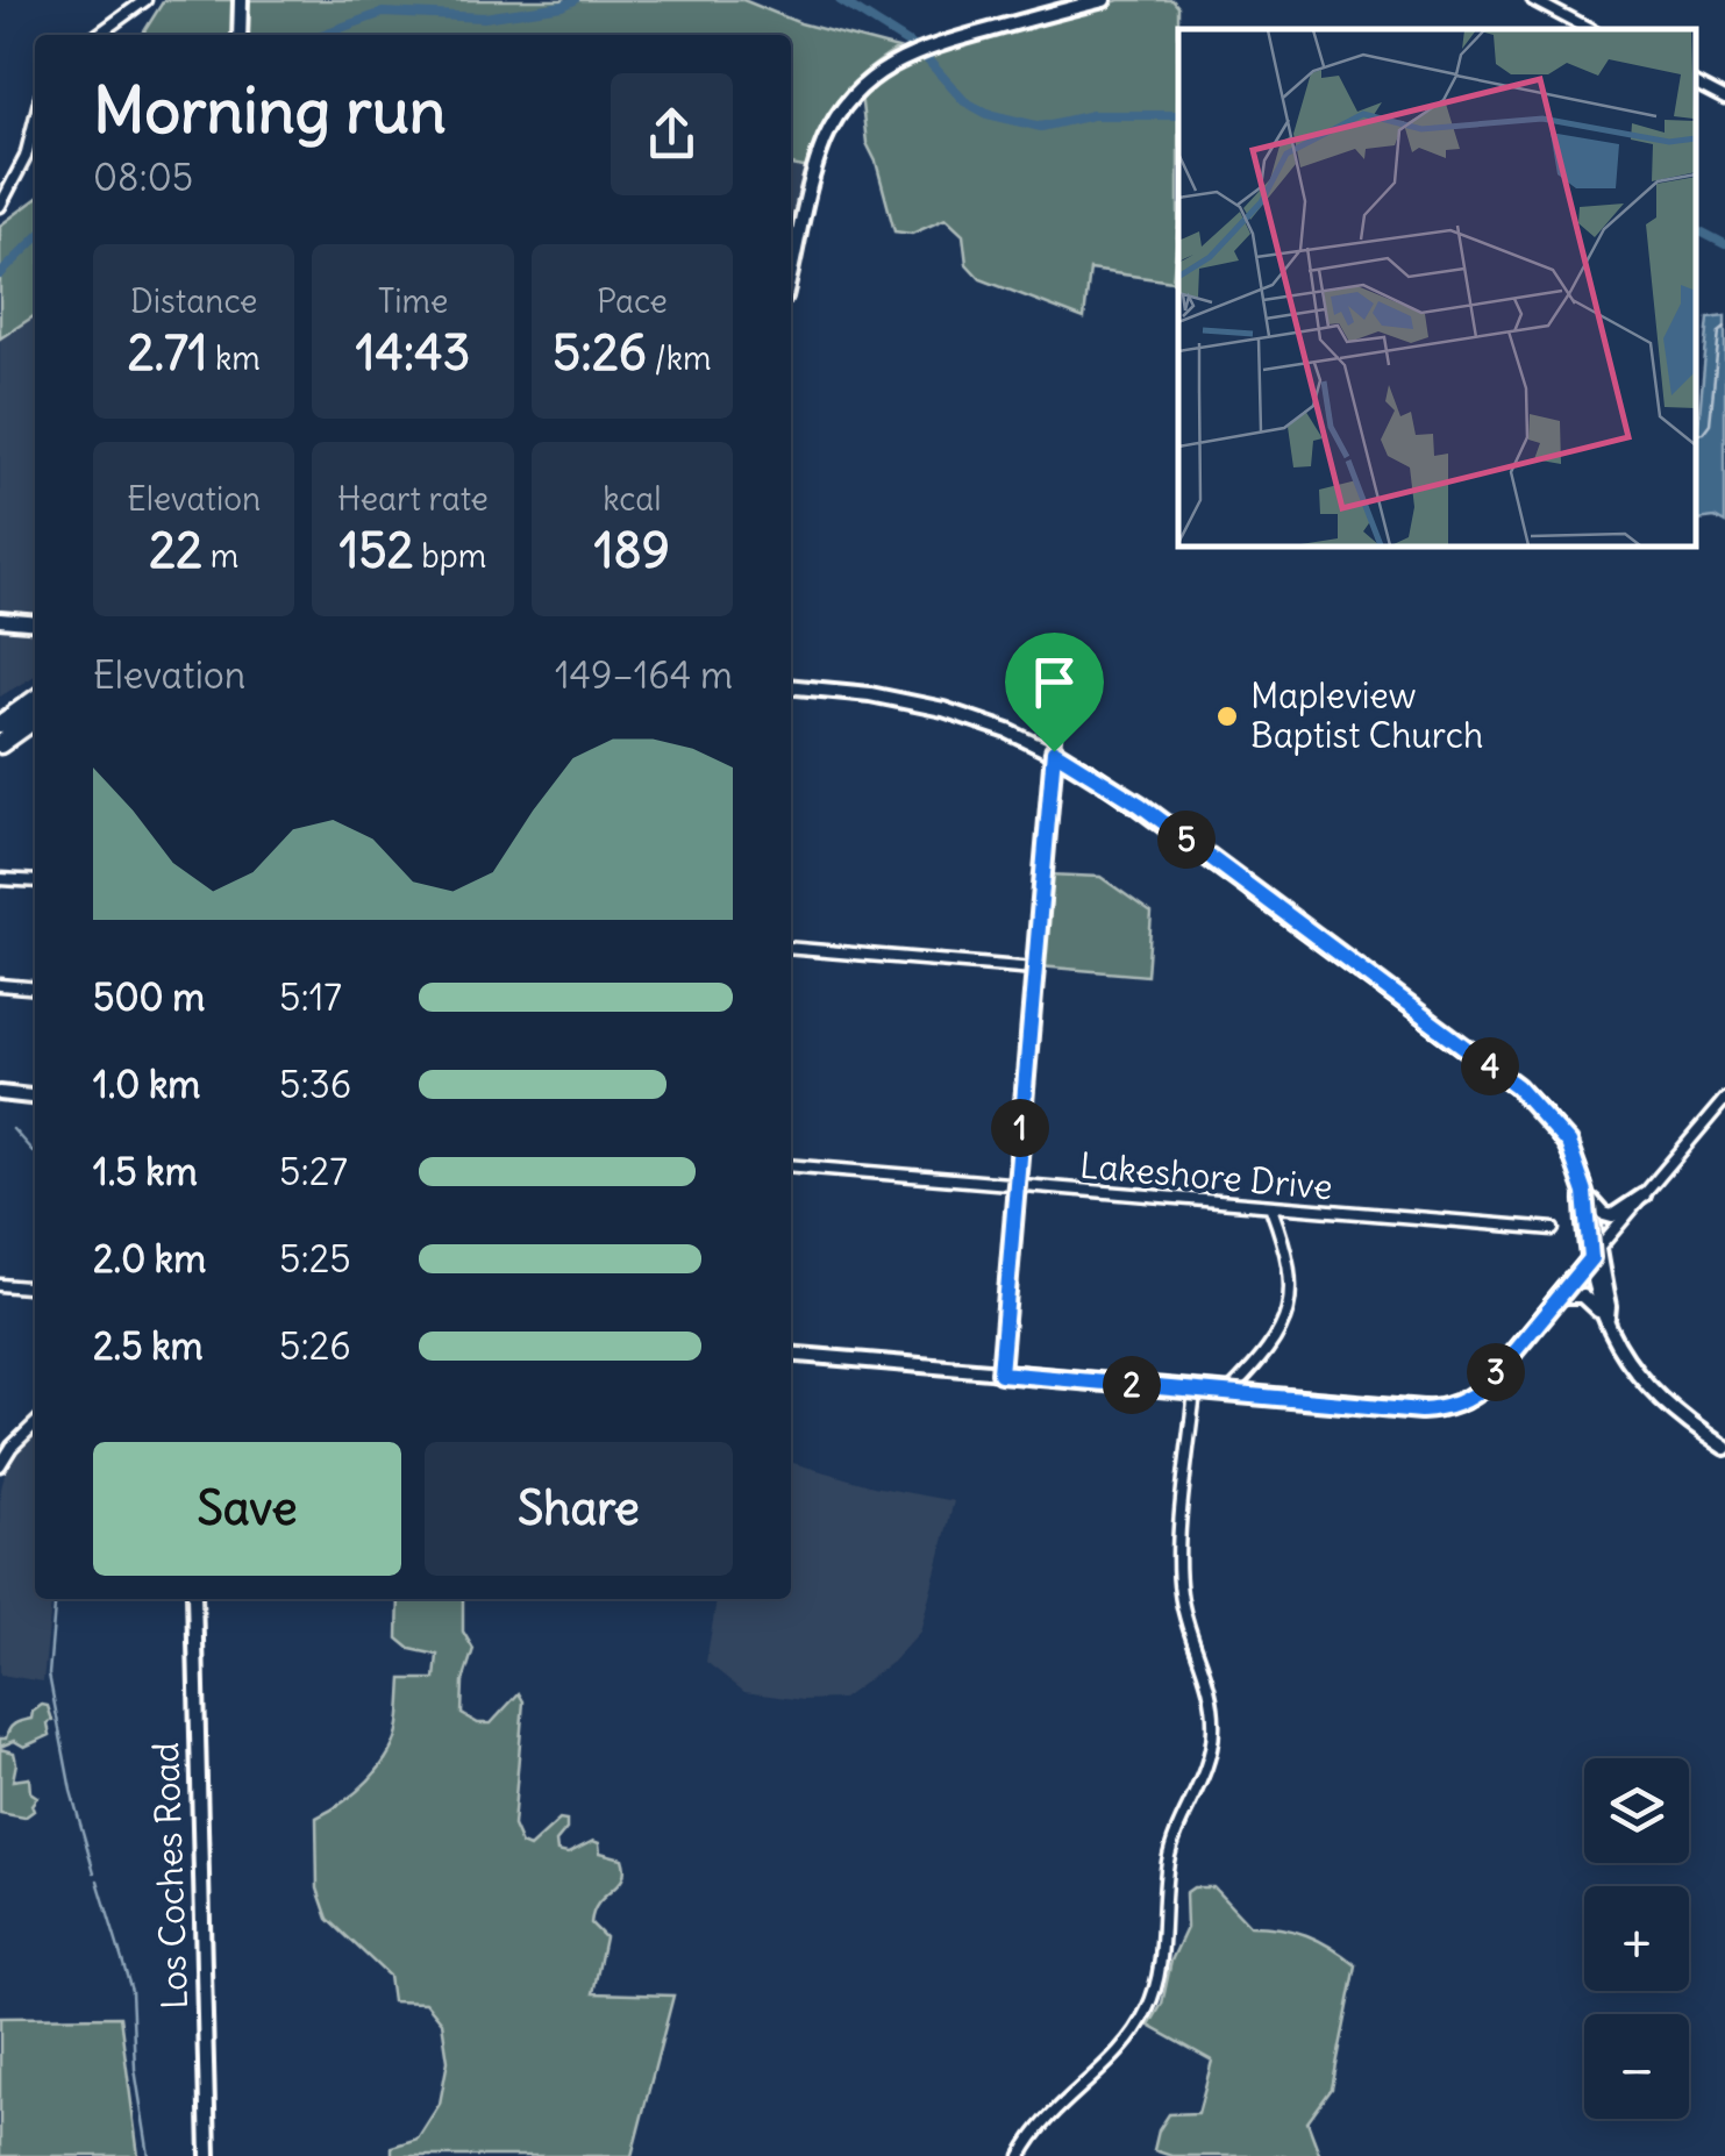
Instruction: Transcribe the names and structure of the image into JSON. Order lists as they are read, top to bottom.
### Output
{
  "streets": {
    "main road": ["Los Coches Road"],
    "street": ["Lakeshore Drive"]
  },
  "places": ["Mapleview Baptist Church"],
  "page": {
    "heading": ["Morning run", "08:05"],
    "stats": [
      ["Distance", "2.71 km"],
      ["Time", "14:43"],
      ["Pace", "5:26 /km"],
      ["Elevation", "22 m"],
      ["Heart rate", "152 bpm"],
      ["kcal", "189"]
    ],
    "chart": ["Elevation", "149–164 m"],
    "pins": [
      "5",
      "4",
      "1",
      "3",
      "2"
    ],
    "list": [
      {
        "name": "500 m",
        "note": "5:17"
      },
      {
        "name": "1.0 km",
        "note": "5:36"
      },
      {
        "name": "1.5 km",
        "note": "5:27"
      },
      {
        "name": "2.0 km",
        "note": "5:25"
      },
      {
        "name": "2.5 km",
        "note": "5:26"
      }
    ],
    "buttons": ["Save", "Share"],
    "map_buttons": ["+", "−"]
  }
}
